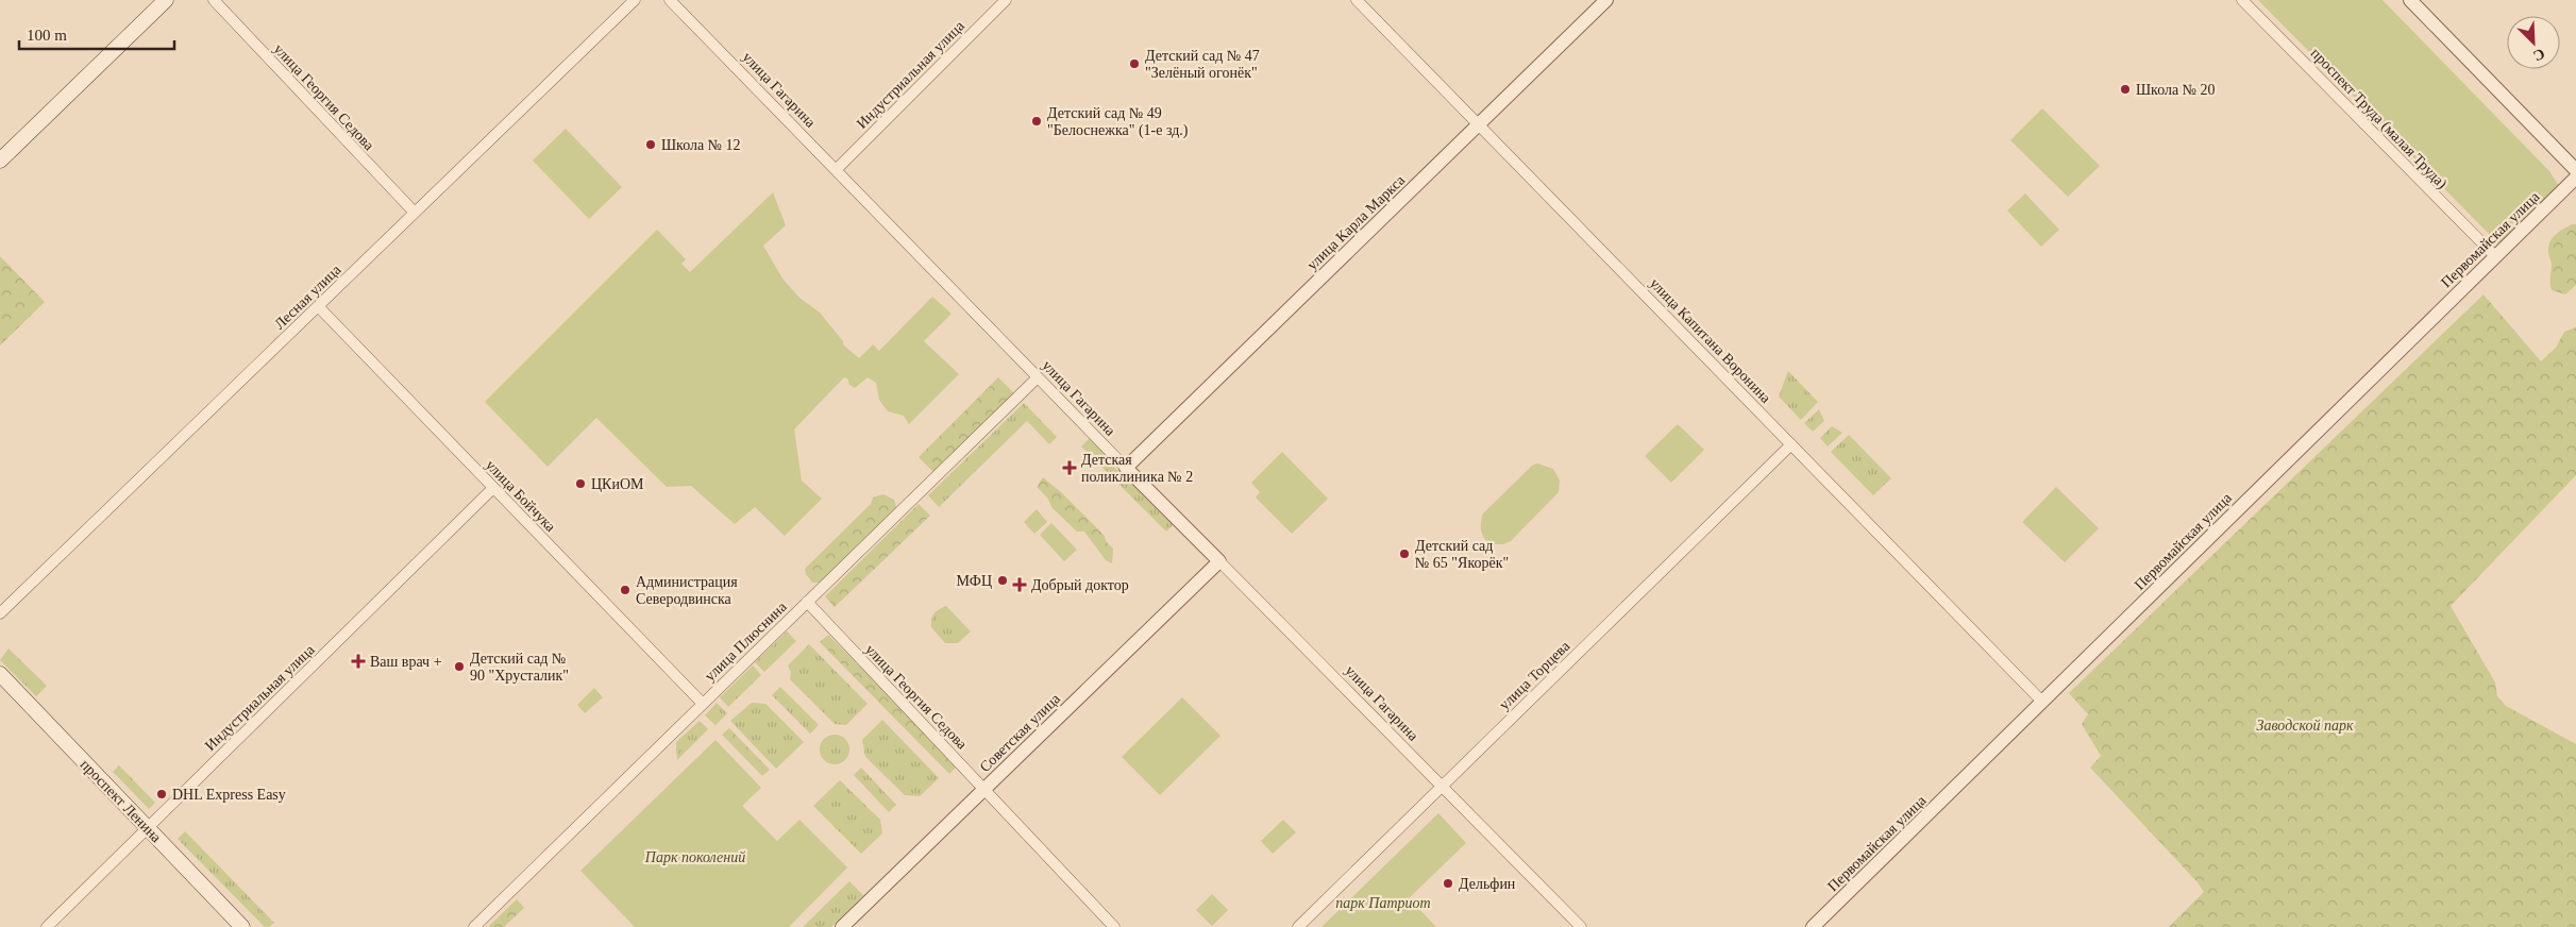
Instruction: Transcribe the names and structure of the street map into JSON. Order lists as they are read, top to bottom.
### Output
{
  "streets": {
    "main road": ["проспект Ленина"],
    "street": [
      "Индустриальная улица",
      "улица Гагарина",
      "улица Георгия Седова",
      "проспект Труда (малая Труда)",
      "улица Карла Маркса",
      "Первомайская улица",
      "Лесная улица",
      "улица Капитана Воронина",
      "улица Бойчука",
      "улица Плюснина",
      "улица Торцева",
      "Советская улица"
    ]
  },
  "crossings": [
    ["Индустриальная улица", "улица Гагарина"],
    ["Индустриальная улица", "улица Бойчука"],
    ["Индустриальная улица", "проспект Ленина"],
    ["улица Гагарина", "улица Карла Маркса"],
    ["улица Гагарина", "улица Плюснина"],
    ["улица Гагарина", "улица Торцева"],
    ["улица Гагарина", "Советская улица"],
    ["улица Георгия Седова", "Лесная улица"],
    ["улица Георгия Седова", "улица Плюснина"],
    ["улица Георгия Седова", "Советская улица"],
    ["проспект Труда (малая Труда)", "Первомайская улица"],
    ["улица Карла Маркса", "улица Капитана Воронина"],
    ["Первомайская улица", "улица Капитана Воронина"],
    ["Лесная улица", "улица Бойчука"],
    ["улица Капитана Воронина", "улица Торцева"],
    ["улица Бойчука", "улица Плюснина"]
  ],
  "parks": ["Заводской парк", "Парк поколений", "парк Патриот"],
  "places": {
    "other": [
      "Детский сад № 47 \"Зелёный огонёк\"",
      "Школа № 20",
      "Детский сад № 49 \"Белоснежка\" (1-е зд.)",
      "Школа № 12",
      "ЦКиОМ",
      "Детский сад № 65 \"Якорёк\"",
      "МФЦ",
      "Администрация Северодвинска",
      "Детский сад № 90 \"Хрусталик\"",
      "DHL Express Easy",
      "Дельфин"
    ],
    "health": ["Детская поликлиника № 2", "Добрый доктор", "Ваш врач +"]
  },
  "scale_bar": "100 m",
  "north": "bottom right"
}
